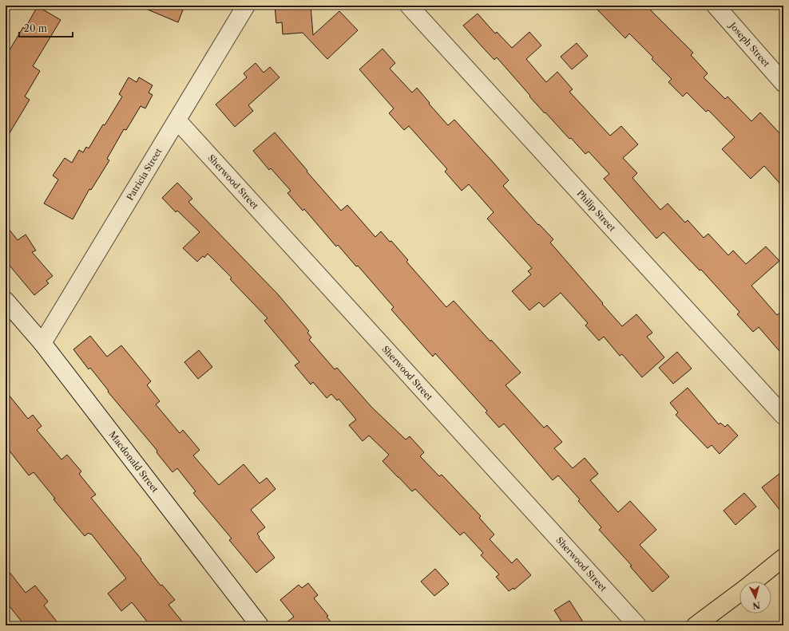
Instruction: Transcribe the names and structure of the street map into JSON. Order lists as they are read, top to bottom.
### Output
{
  "streets": {
    "street": [
      "Joseph Street",
      "Patricia Street",
      "Sherwood Street",
      "Philip Street",
      "Macdonald Street"
    ]
  },
  "crossings": [
    ["Patricia Street", "Sherwood Street"],
    ["Patricia Street", "Macdonald Street"]
  ],
  "scale_bar": "20 m",
  "north": "bottom"
}
